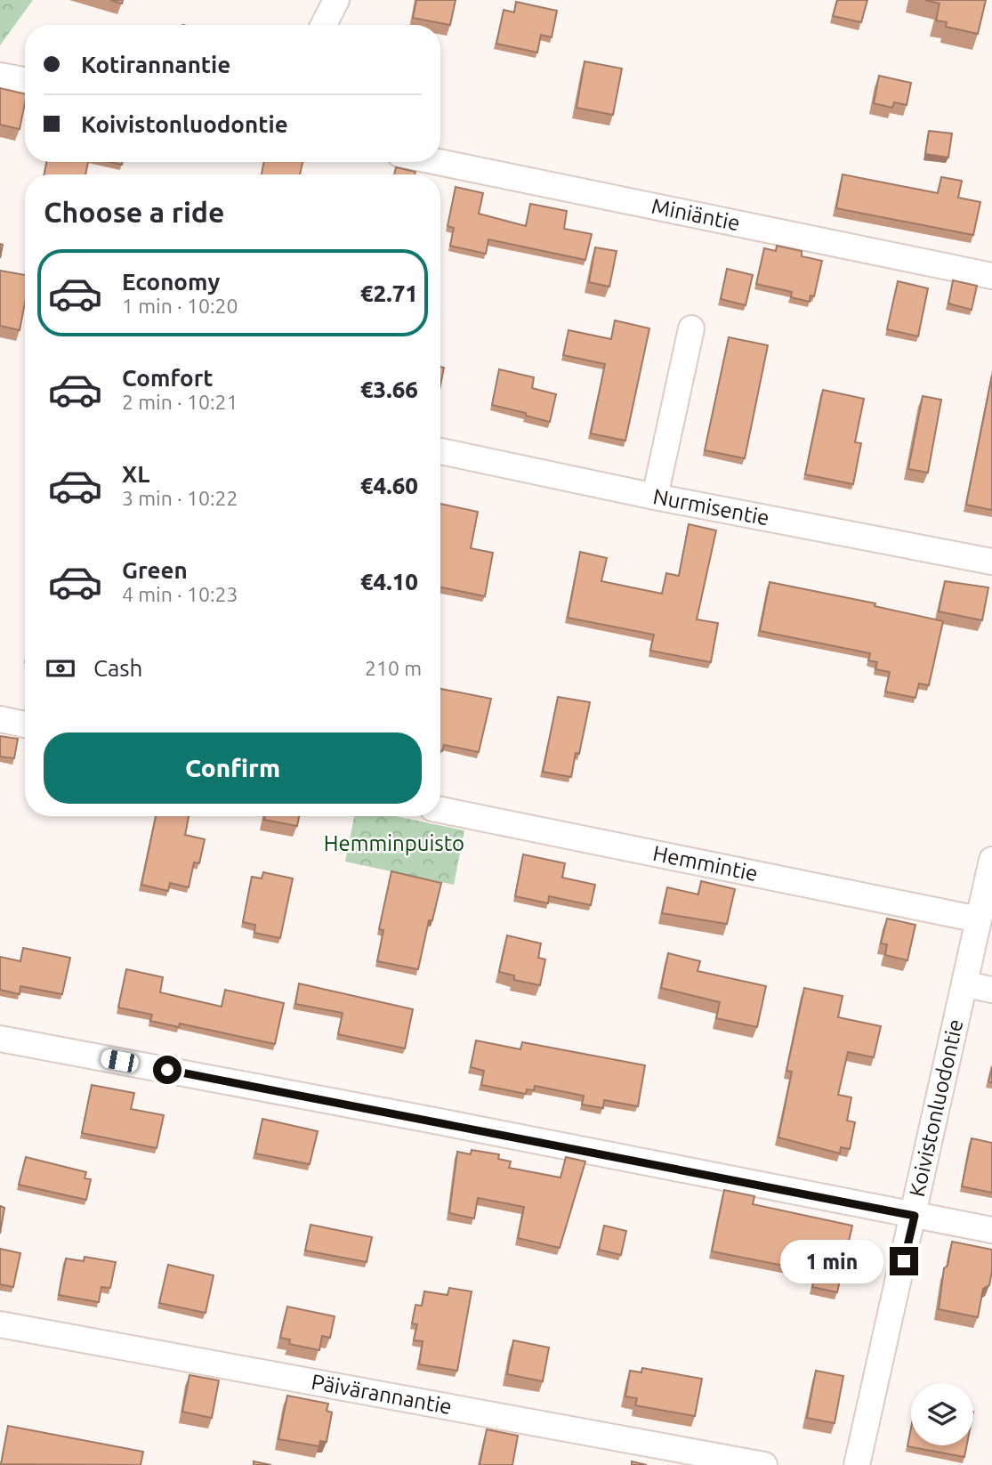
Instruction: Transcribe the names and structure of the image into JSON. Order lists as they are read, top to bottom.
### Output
{
  "streets": {
    "street": [
      "Miniäntie",
      "Nurmisentie",
      "Hemmintie",
      "Koivistonluodontie",
      "Päivärannantie"
    ]
  },
  "crossings": [
    ["Hemmintie", "Koivistonluodontie"]
  ],
  "parks": ["Hemminpuisto"],
  "page": {
    "banner": ["Kotirannantie", "Koivistonluodontie"],
    "heading": "Choose a ride",
    "list": [
      {
        "name": "Economy",
        "note": "1 min · 10:20",
        "value": "€2.71"
      },
      {
        "name": "Comfort",
        "note": "2 min · 10:21",
        "value": "€3.66"
      },
      {
        "name": "XL",
        "note": "3 min · 10:22",
        "value": "€4.60"
      },
      {
        "name": "Green",
        "note": "4 min · 10:23",
        "value": "€4.10"
      }
    ],
    "pay": ["Cash", "210 m"],
    "buttons": "Confirm",
    "bubble": "1 min"
  }
}
